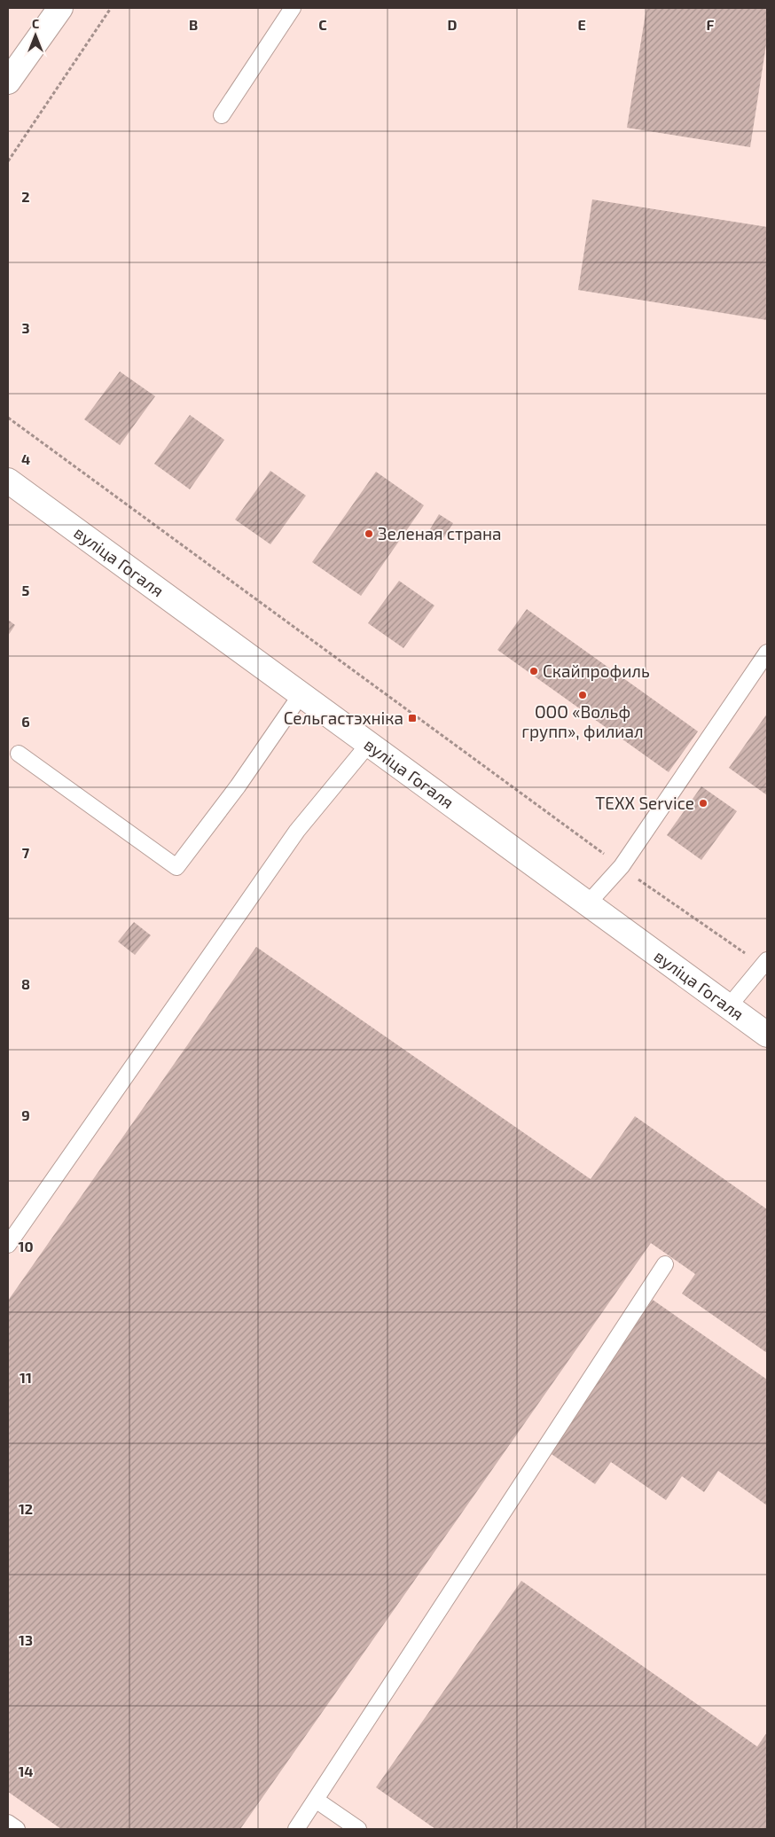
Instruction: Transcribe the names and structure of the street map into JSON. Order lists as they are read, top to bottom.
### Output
{
  "streets": {
    "main road": ["вуліца Гогаля"]
  },
  "places": {
    "other": [
      "Зеленая страна",
      "Скайпрофиль",
      "ООО «Вольф групп», филиал",
      "TEXX Service"
    ],
    "transit": ["Сельгастэхніка"]
  },
  "north": "top",
  "grid": {
    "columns": [
      "B",
      "C",
      "D",
      "E",
      "F"
    ],
    "rows": [
      "2",
      "3",
      "4",
      "5",
      "6",
      "7",
      "8",
      "9",
      "10",
      "11",
      "12",
      "13",
      "14"
    ]
  }
}
